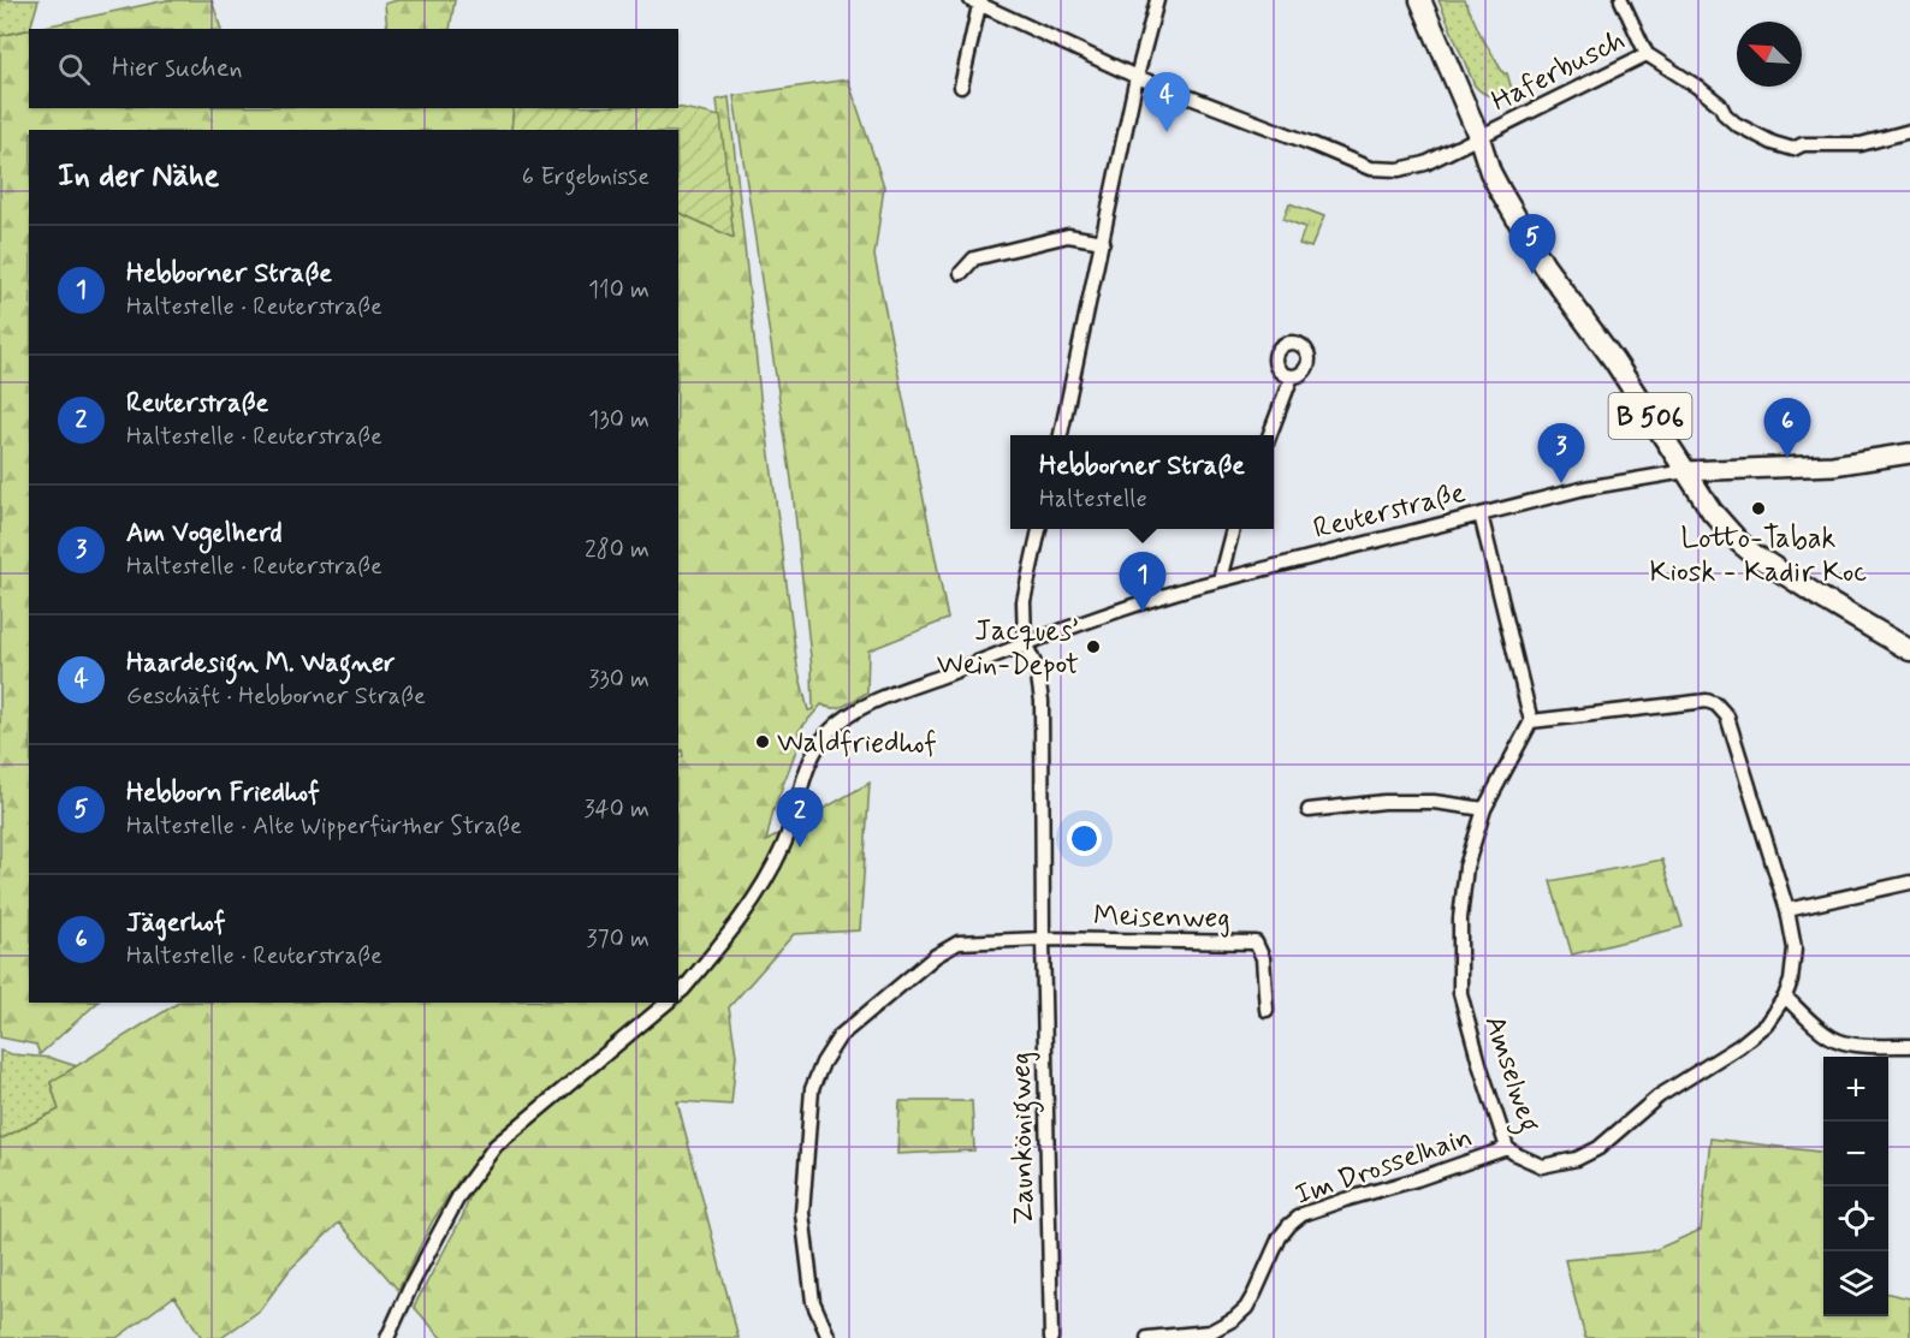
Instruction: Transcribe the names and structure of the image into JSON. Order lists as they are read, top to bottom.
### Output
{
  "streets": {
    "main road": ["B 506"],
    "street": [
      "Haferbusch",
      "Reuterstraße",
      "Meisenweg",
      "Amselweg",
      "Zaunkönigweg",
      "Im Drosselhain"
    ]
  },
  "crossings": [
    ["Haferbusch", "B 506"],
    ["B 506", "Reuterstraße"],
    ["Reuterstraße", "Zaunkönigweg"],
    ["Meisenweg", "Zaunkönigweg"],
    ["Amselweg", "Im Drosselhain"]
  ],
  "places": ["Lotto-Tabak Kiosk - Kadir Koc", "Jacques’ Wein-Depot", "Waldfriedhof"],
  "north": "top left",
  "page": {
    "search": "Hier suchen",
    "pins": [
      "4",
      "5",
      "6",
      "3",
      "1",
      "2"
    ],
    "heading": ["In der Nähe", "6 Ergebnisse"],
    "list": [
      {
        "mark": "1",
        "name": "Hebborner Straße",
        "note": "Haltestelle · Reuterstraße",
        "value": "110 m"
      },
      {
        "mark": "2",
        "name": "Reuterstraße",
        "note": "Haltestelle · Reuterstraße",
        "value": "130 m"
      },
      {
        "mark": "3",
        "name": "Am Vogelherd",
        "note": "Haltestelle · Reuterstraße",
        "value": "280 m"
      },
      {
        "mark": "4",
        "name": "Haardesign M. Wagner",
        "note": "Geschäft · Hebborner Straße",
        "value": "330 m"
      },
      {
        "mark": "5",
        "name": "Hebborn Friedhof",
        "note": "Haltestelle · Alte Wipperfürther Straße",
        "value": "340 m"
      },
      {
        "mark": "6",
        "name": "Jägerhof",
        "note": "Haltestelle · Reuterstraße",
        "value": "370 m"
      }
    ],
    "popup": ["Hebborner Straße", "Haltestelle"],
    "map_buttons": ["+", "−"]
  }
}
